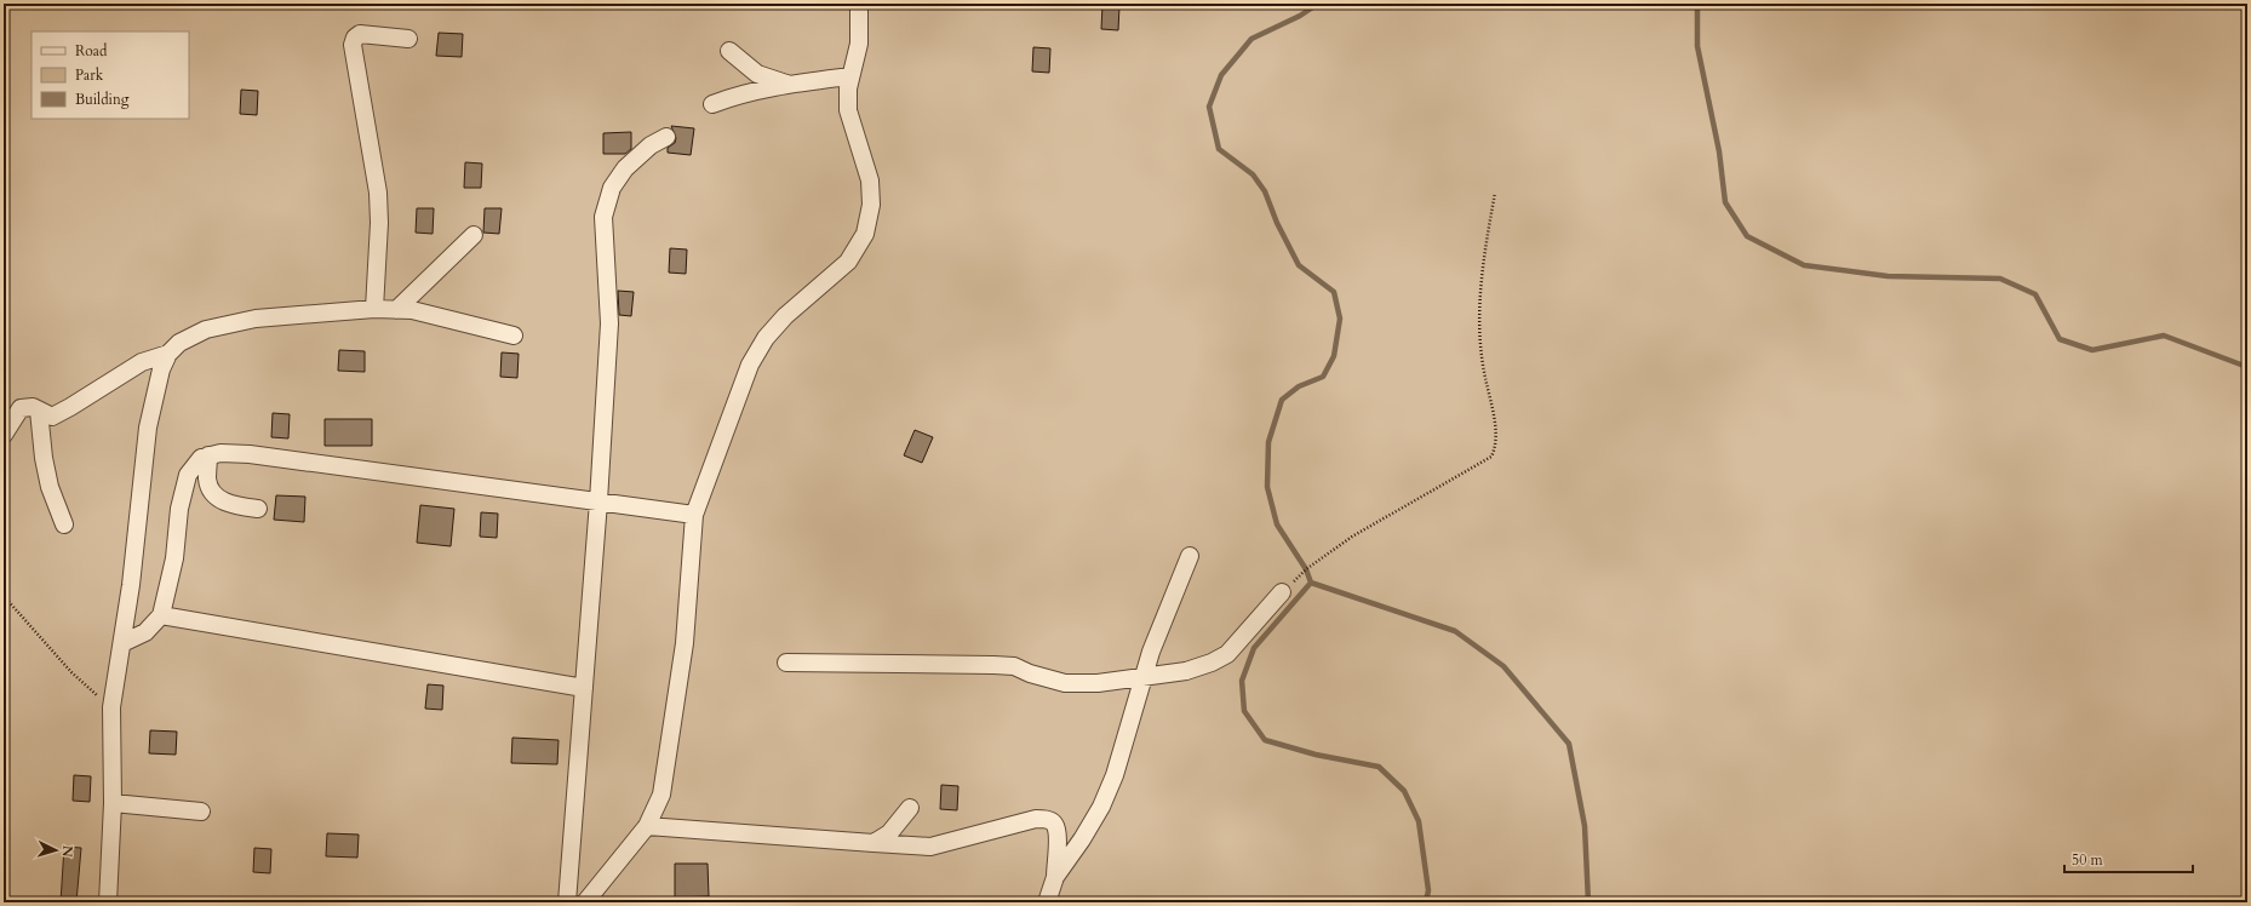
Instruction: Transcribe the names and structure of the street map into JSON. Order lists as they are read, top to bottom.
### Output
{
  "legend": ["Road", "Park", "Building"],
  "scale_bar": "50 m",
  "north": "right"
}
